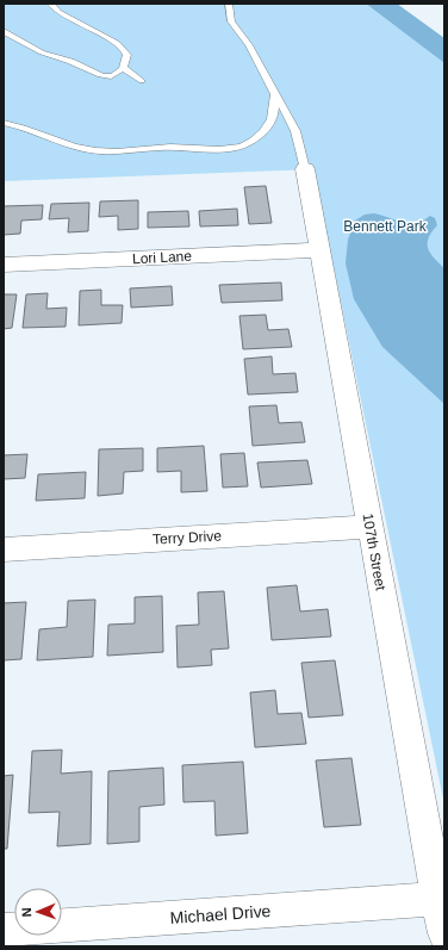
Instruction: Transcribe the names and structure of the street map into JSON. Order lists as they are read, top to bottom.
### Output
{
  "streets": {
    "street": [
      "Lori Lane",
      "Terry Drive",
      "107th Street",
      "Michael Drive"
    ]
  },
  "crossings": [
    ["Lori Lane", "107th Street"],
    ["Terry Drive", "107th Street"],
    ["107th Street", "Michael Drive"]
  ],
  "parks": ["Bennett Park"],
  "north": "left"
}
